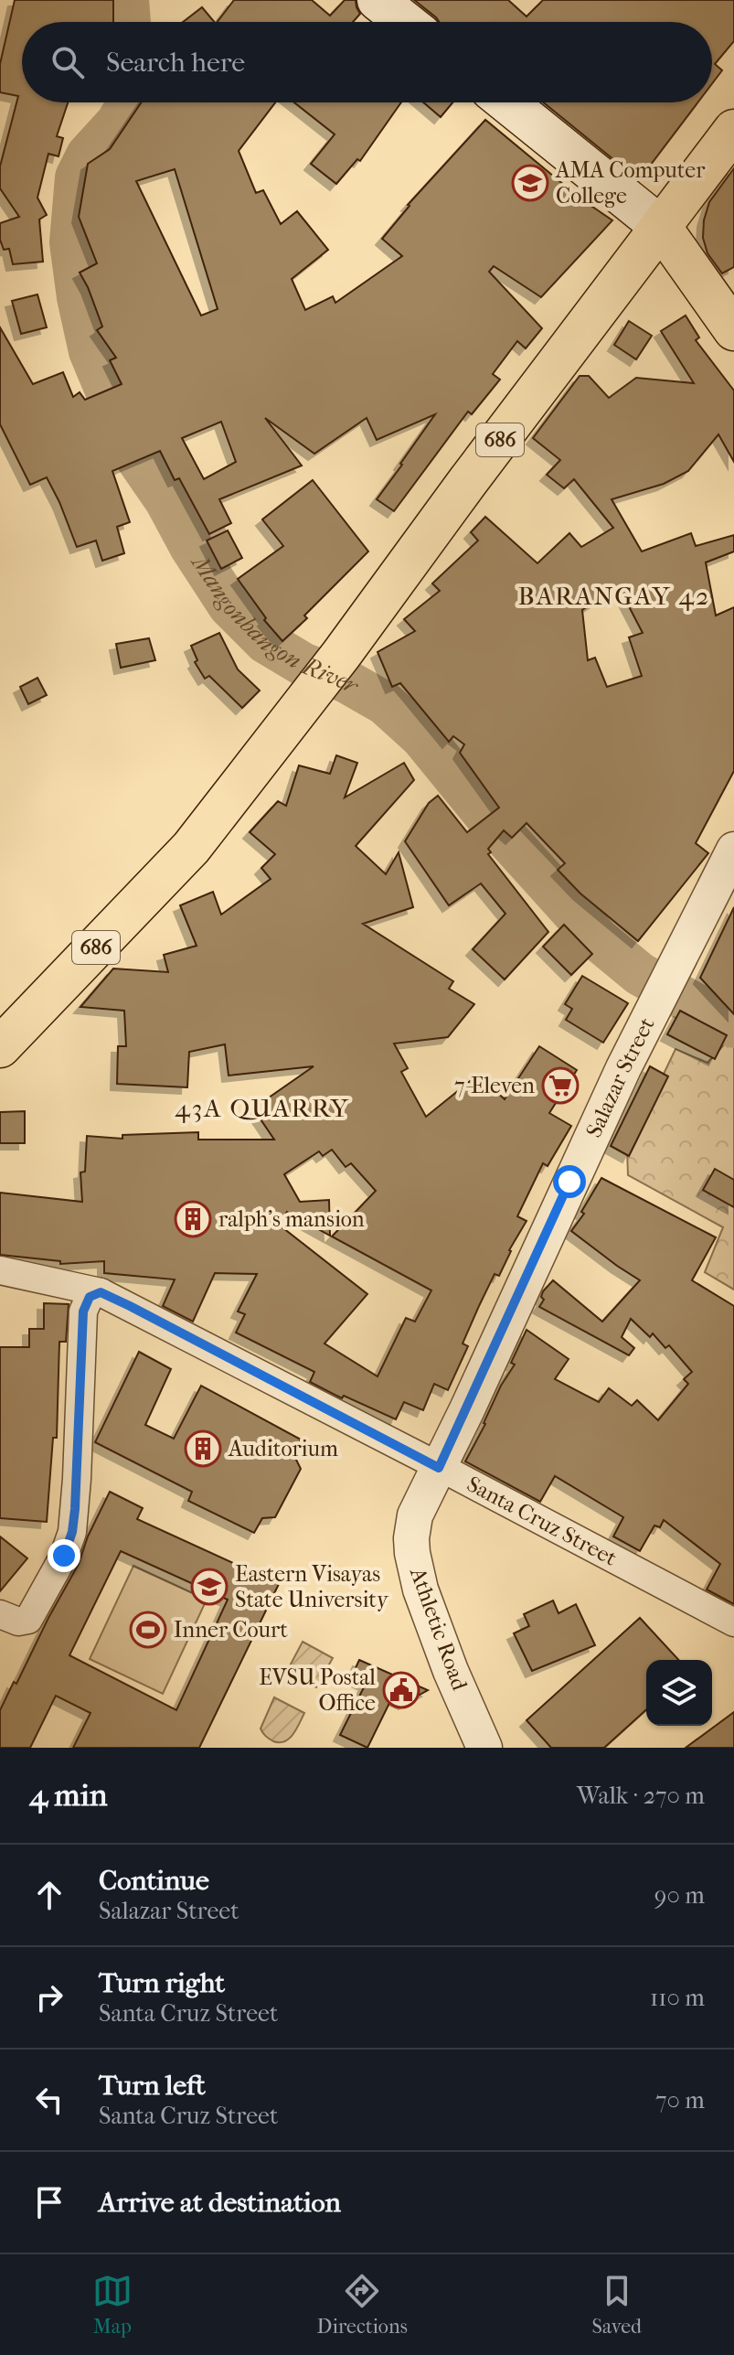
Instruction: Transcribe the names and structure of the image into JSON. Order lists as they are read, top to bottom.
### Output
{
  "streets": {
    "main road": ["686"],
    "street": ["Salazar Street", "Santa Cruz Street", "Athletic Road"]
  },
  "crossings": [
    ["Salazar Street", "Santa Cruz Street"],
    ["Salazar Street", "Athletic Road"],
    ["Santa Cruz Street", "Athletic Road"]
  ],
  "districts": ["BARANGAY 42", "43A QUARRY"],
  "water": ["Mangonbangon River"],
  "places": {
    "school or university": ["AMA Computer College", "Eastern Visayas State University"],
    "supermarket": ["7-Eleven"],
    "building": ["ralph's mansion", "Auditorium"],
    "sports": ["Inner Court"],
    "public building": ["EVSU Postal Office"]
  },
  "page": {
    "search": "Search here",
    "heading": ["4 min", "Walk · 270 m"],
    "list": [
      ["Continue", "Salazar Street", "90 m"],
      ["Turn right", "Santa Cruz Street", "110 m"],
      ["Turn left", "Santa Cruz Street", "70 m"],
      "Arrive at destination"
    ],
    "nav": ["Map", "Directions", "Saved"]
  }
}
